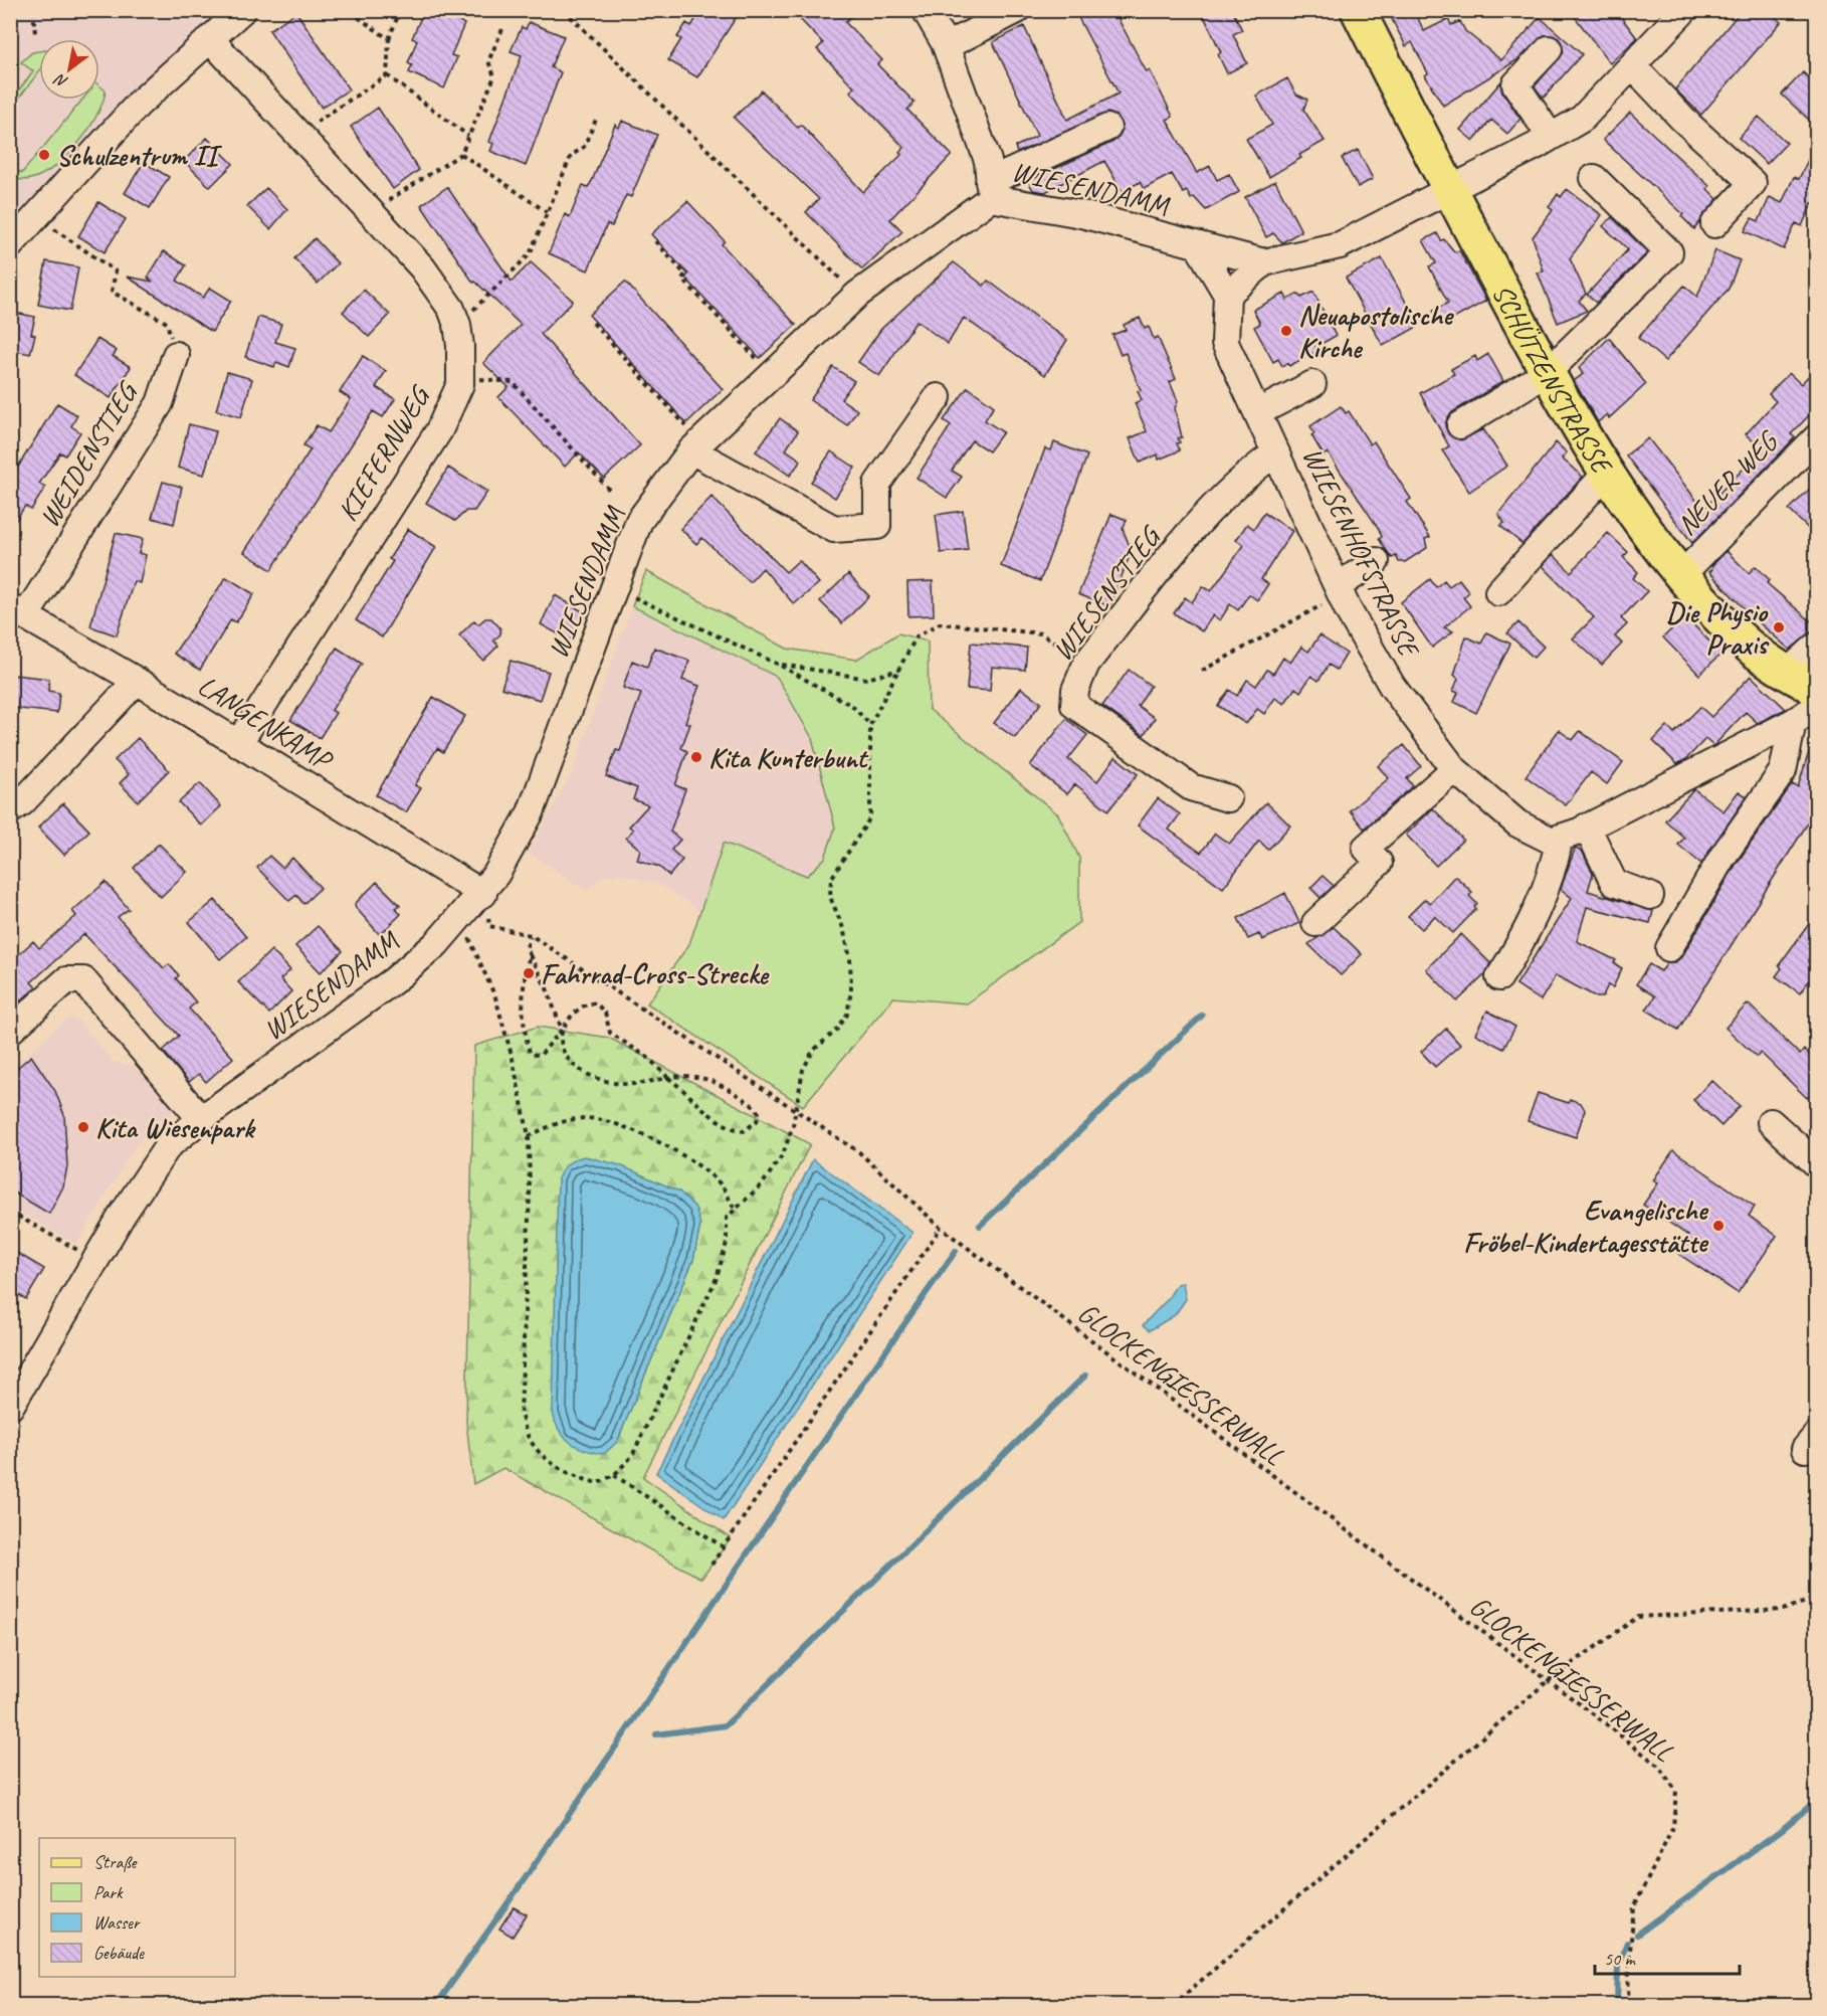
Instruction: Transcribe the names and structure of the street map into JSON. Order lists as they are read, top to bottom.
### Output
{
  "streets": {
    "main road": ["SCHÜTZENSTRASSE"],
    "street": [
      "WIESENDAMM",
      "KIEFERNWEG",
      "WEIDENSTIEG",
      "NEUER WEG",
      "WIESENHOFSTRASSE",
      "WIESENSTIEG",
      "LANGENKAMP"
    ],
    "path": ["GLOCKENGIESSERWALL"]
  },
  "crossings": [
    ["WIESENDAMM", "SCHÜTZENSTRASSE"],
    ["WIESENDAMM", "LANGENKAMP"],
    ["WIESENDAMM", "GLOCKENGIESSERWALL"],
    ["SCHÜTZENSTRASSE", "NEUER WEG"],
    ["KIEFERNWEG", "LANGENKAMP"],
    ["WEIDENSTIEG", "LANGENKAMP"],
    ["WIESENHOFSTRASSE", "WIESENSTIEG"],
    ["LANGENKAMP", "GLOCKENGIESSERWALL"]
  ],
  "places": [
    "Schulzentrum II",
    "Neuapostolische Kirche",
    "Die Physio Praxis",
    "Kita Kunterbunt",
    "Fahrrad-Cross-Strecke",
    "Kita Wiesenpark",
    "Evangelische Fröbel-Kindertagesstätte"
  ],
  "legend": [
    "Straße",
    "Park",
    "Wasser",
    "Gebäude"
  ],
  "scale_bar": "50 m",
  "north": "bottom left"
}
